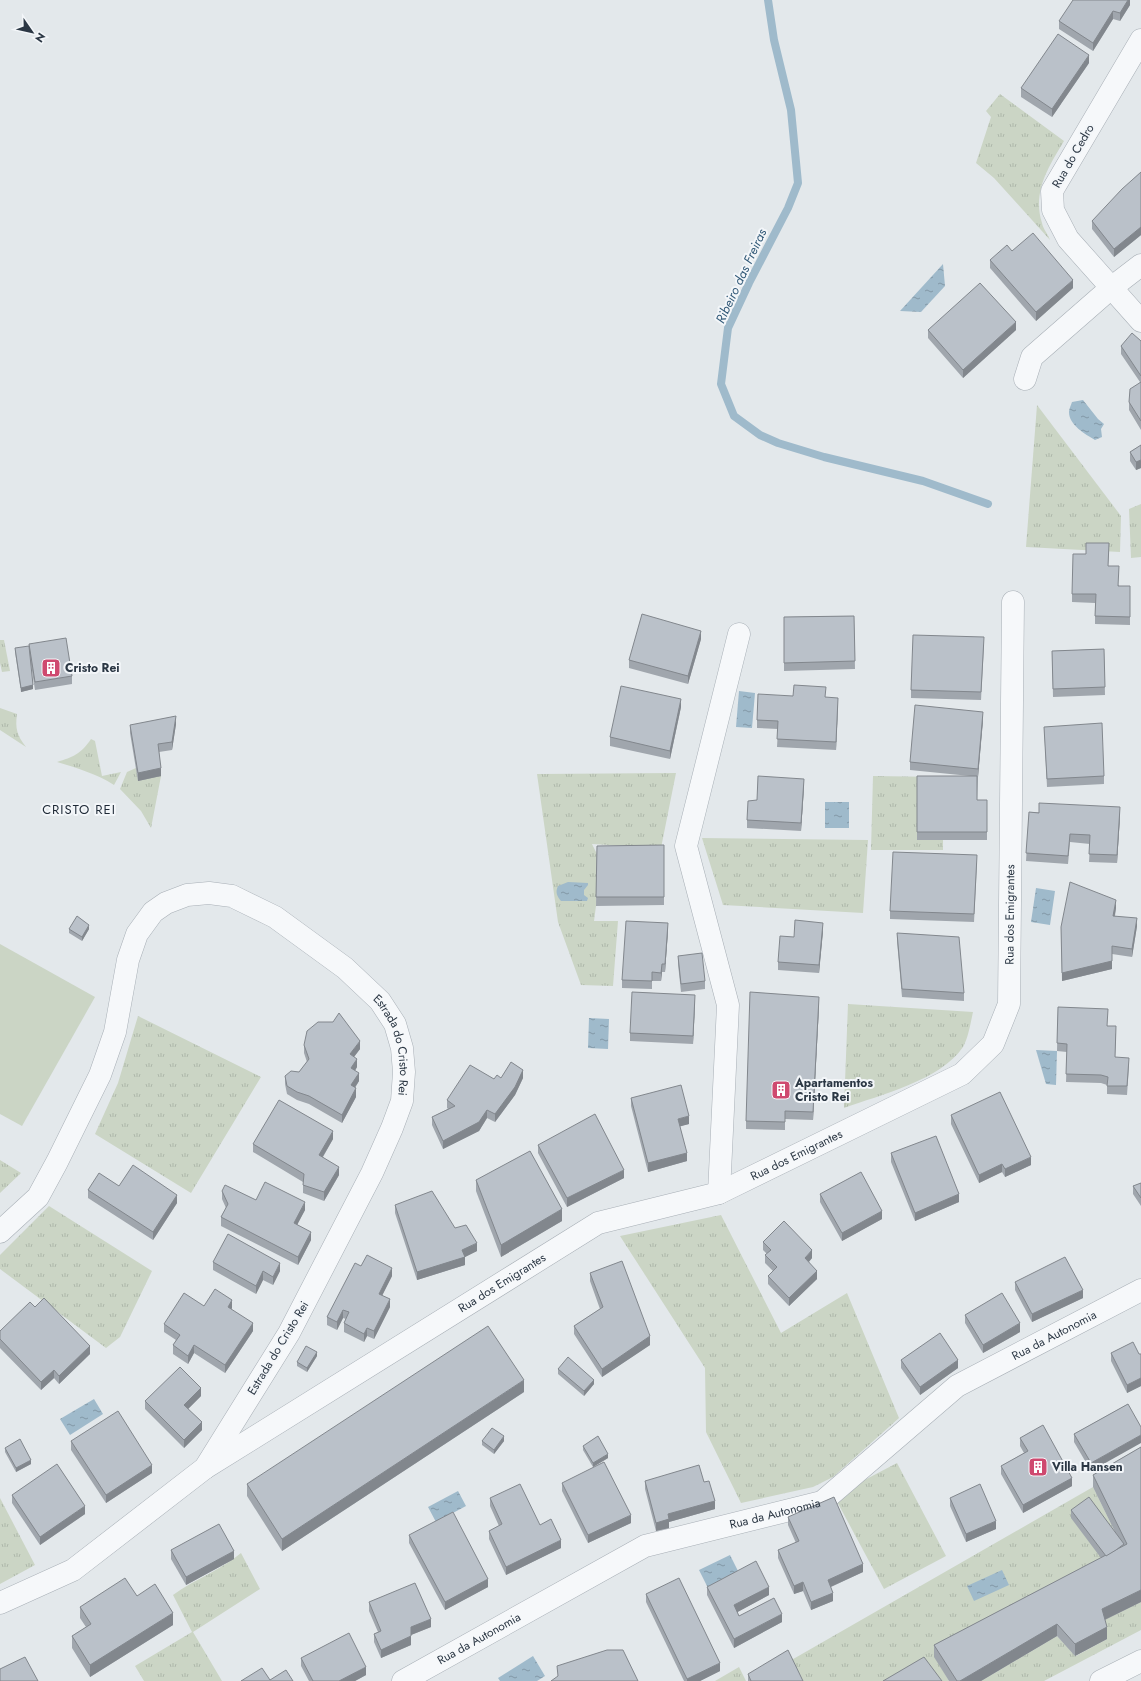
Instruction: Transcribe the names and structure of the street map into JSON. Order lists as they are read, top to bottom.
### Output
{
  "streets": {
    "street": [
      "Rua do Cedro",
      "Rua dos Emigrantes",
      "Estrada do Cristo Rei",
      "Rua da Autonomia"
    ]
  },
  "crossings": [
    ["Rua dos Emigrantes", "Estrada do Cristo Rei"]
  ],
  "districts": ["CRISTO REI"],
  "water": ["Ribeiro das Freiras"],
  "places": {
    "building": ["Cristo Rei", "Apartamentos Cristo Rei", "Villa Hansen"]
  },
  "north": "bottom right"
}
